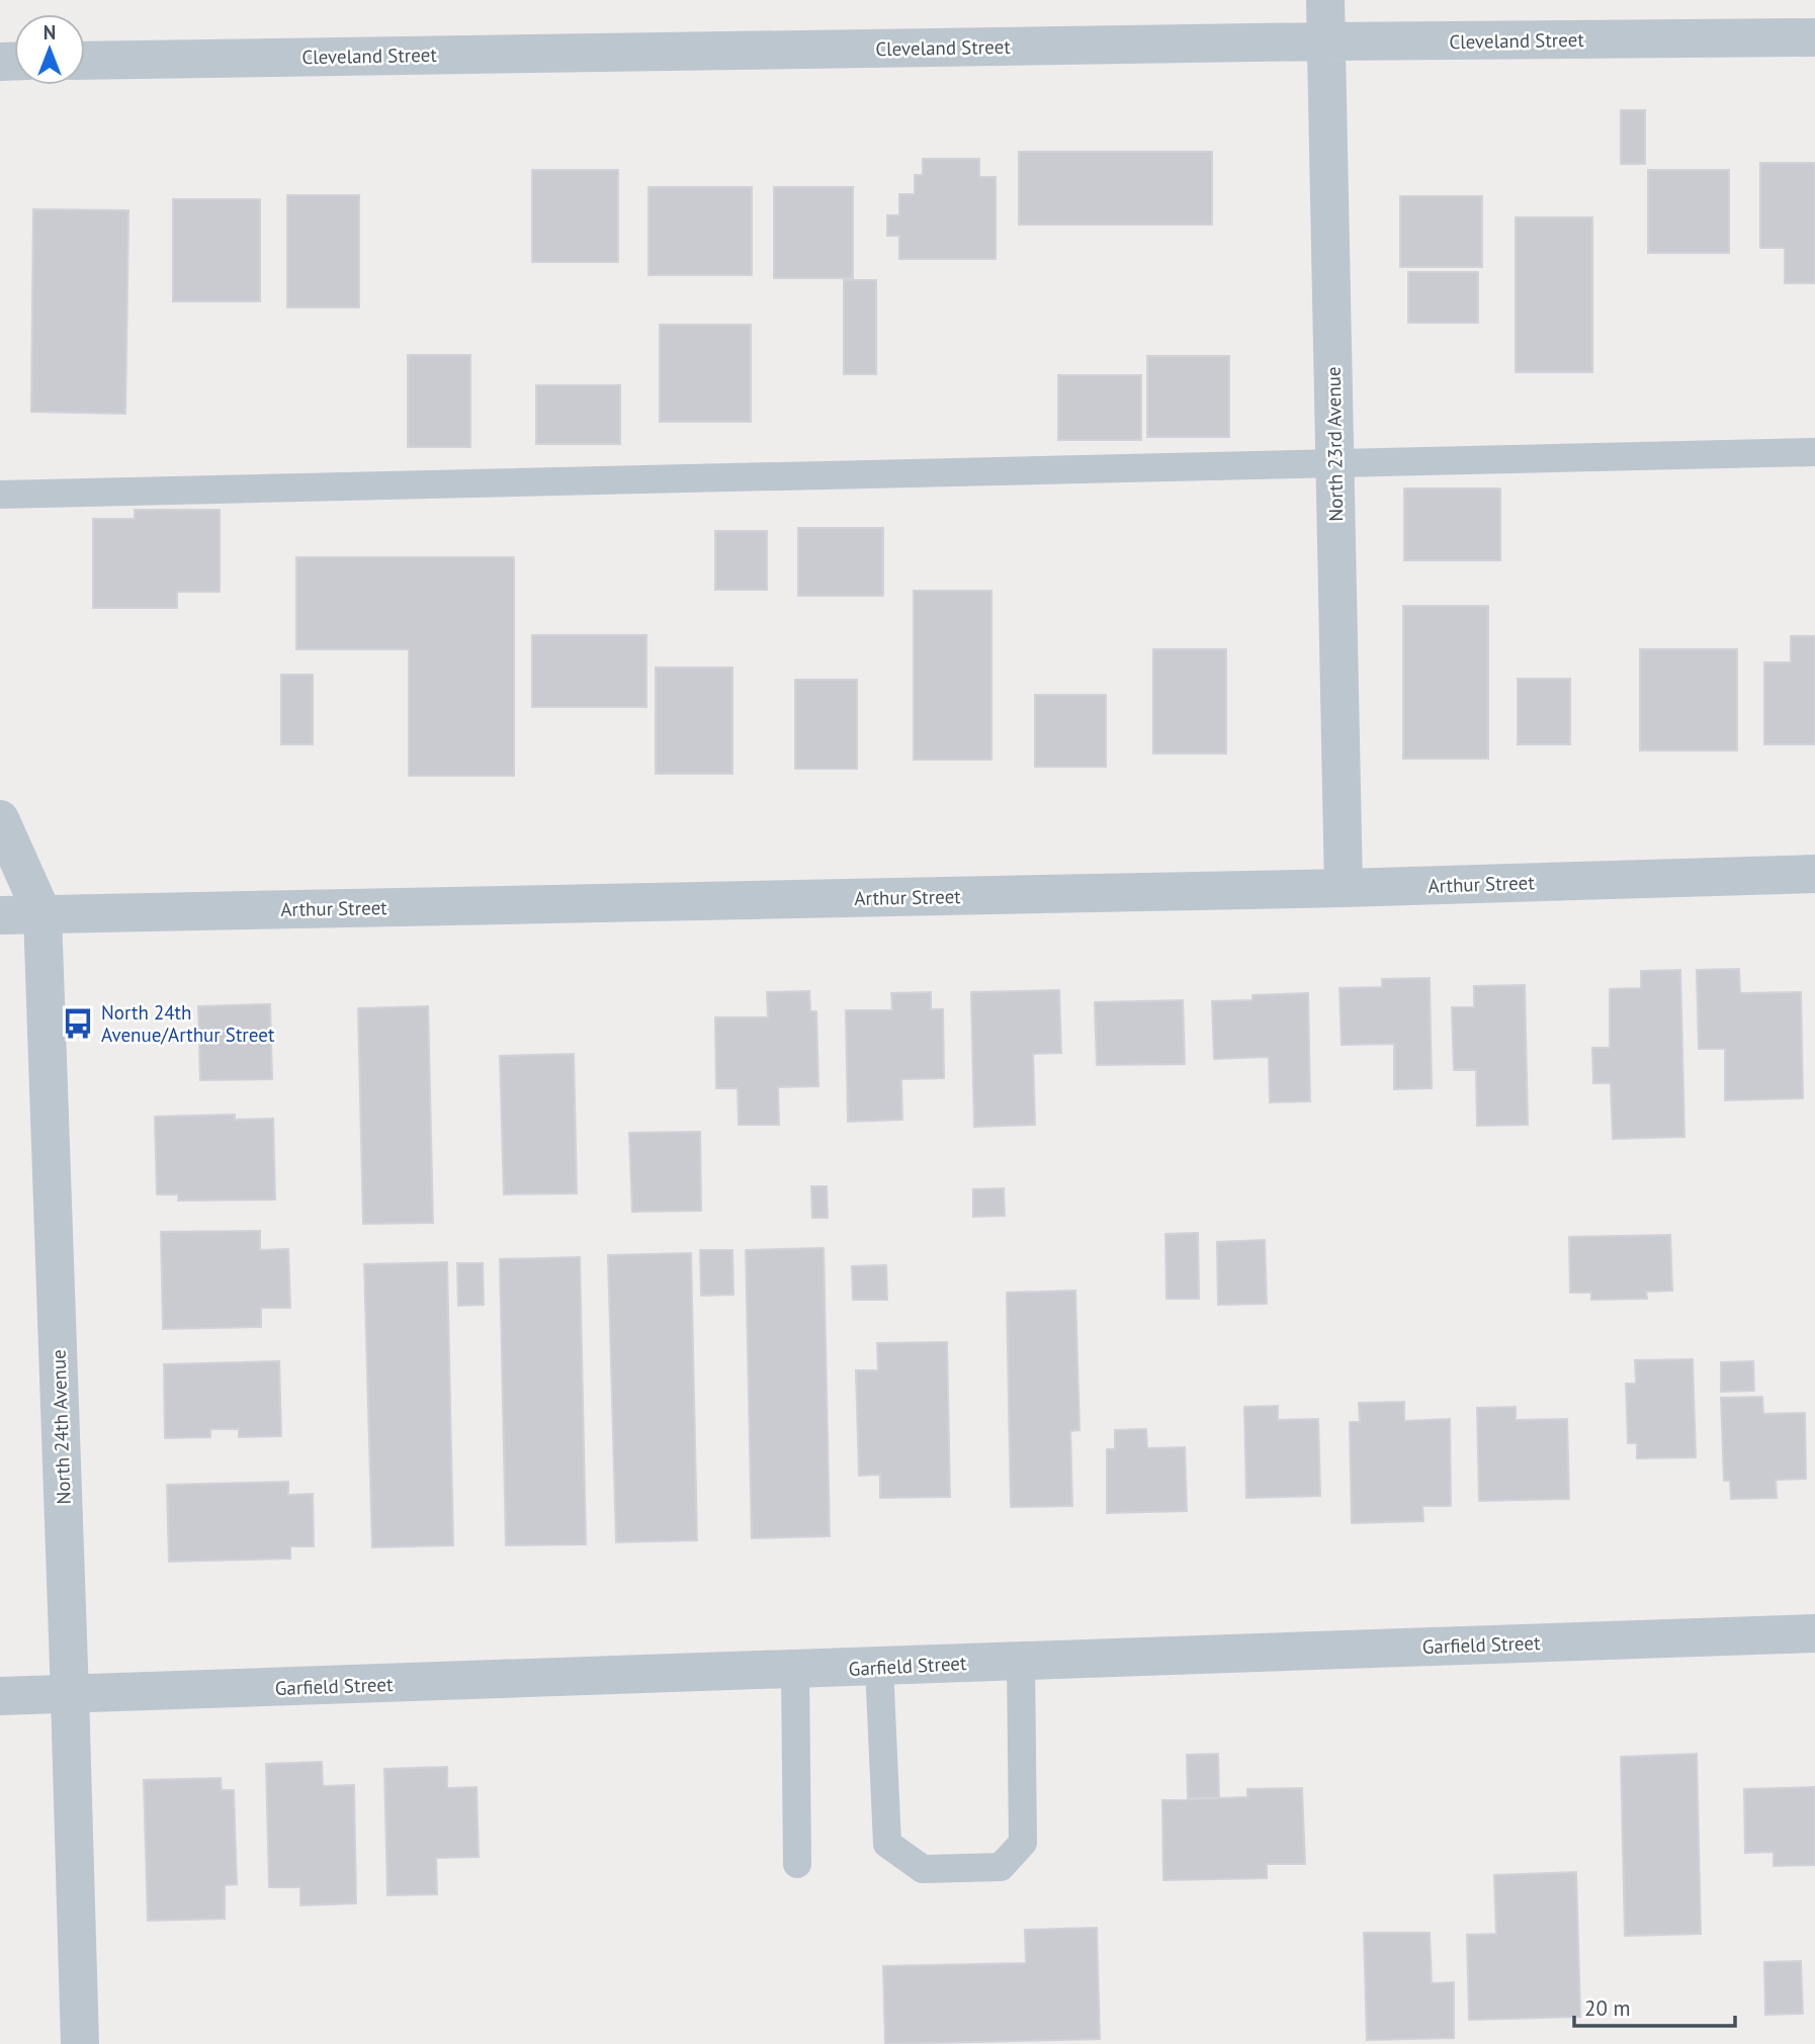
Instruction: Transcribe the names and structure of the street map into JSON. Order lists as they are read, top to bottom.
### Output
{
  "streets": {
    "street": [
      "Cleveland Street",
      "North 23rd Avenue",
      "Arthur Street",
      "North 24th Avenue",
      "Garfield Street"
    ]
  },
  "crossings": [
    ["Cleveland Street", "North 23rd Avenue"],
    ["North 23rd Avenue", "Arthur Street"],
    ["Arthur Street", "North 24th Avenue"],
    ["North 24th Avenue", "Garfield Street"]
  ],
  "places": {
    "bus stop": ["North 24th Avenue/Arthur Street"]
  },
  "scale_bar": "20 m",
  "north": "top"
}
